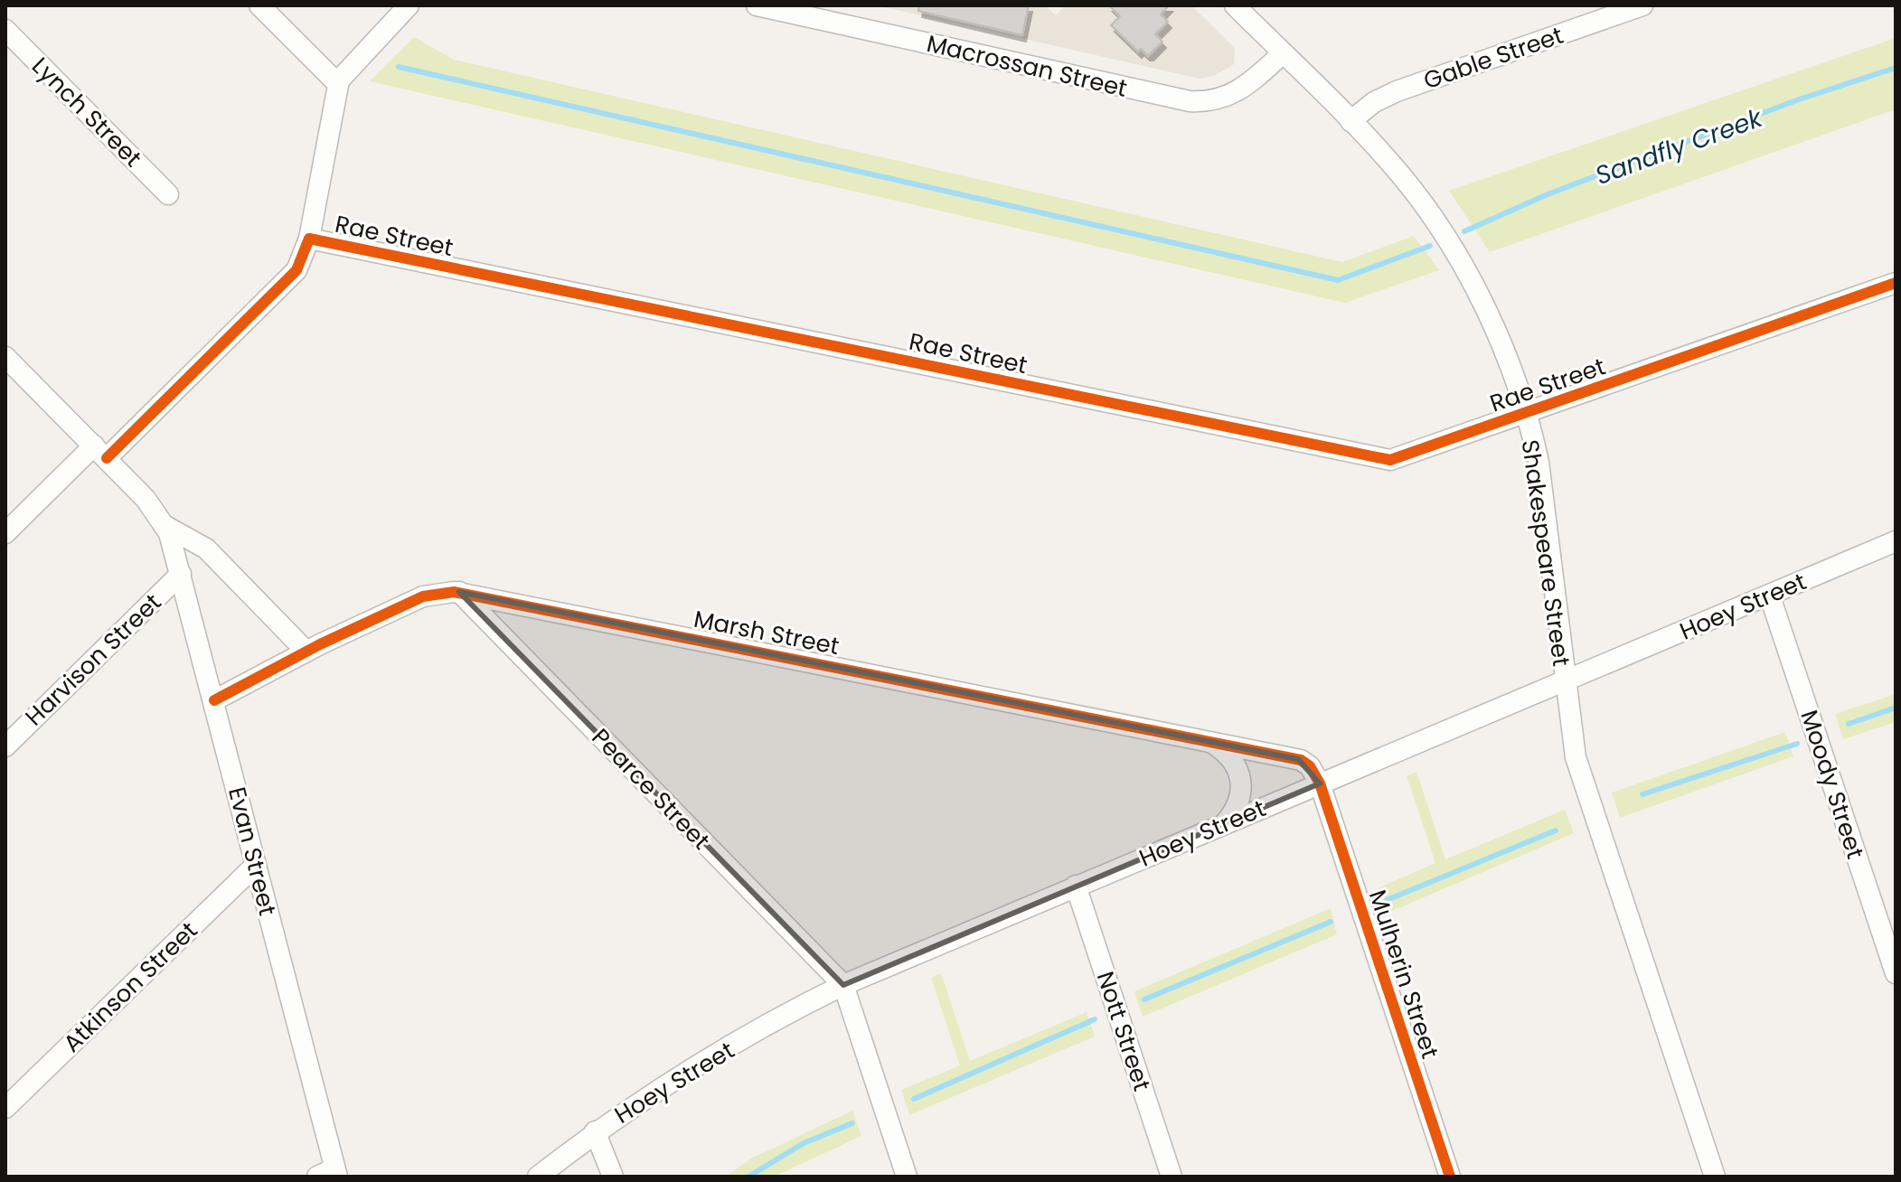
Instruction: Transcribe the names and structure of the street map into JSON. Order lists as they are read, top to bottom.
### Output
{
  "streets": {
    "street": [
      "Gable Street",
      "Macrossan Street",
      "Lynch Street",
      "Rae Street",
      "Shakespeare Street",
      "Hoey Street",
      "Marsh Street",
      "Harvison Street",
      "Moody Street",
      "Pearce Street",
      "Evan Street",
      "Mulherin Street",
      "Atkinson Street",
      "Nott Street"
    ]
  },
  "crossings": [
    ["Gable Street", "Shakespeare Street"],
    ["Macrossan Street", "Shakespeare Street"],
    ["Rae Street", "Shakespeare Street"],
    ["Rae Street", "Evan Street"],
    ["Shakespeare Street", "Hoey Street"],
    ["Hoey Street", "Marsh Street"],
    ["Hoey Street", "Moody Street"],
    ["Hoey Street", "Pearce Street"],
    ["Hoey Street", "Mulherin Street"],
    ["Hoey Street", "Nott Street"],
    ["Marsh Street", "Pearce Street"],
    ["Marsh Street", "Evan Street"],
    ["Marsh Street", "Mulherin Street"],
    ["Harvison Street", "Evan Street"],
    ["Evan Street", "Atkinson Street"]
  ],
  "water": ["Sandfly Creek"]
}
